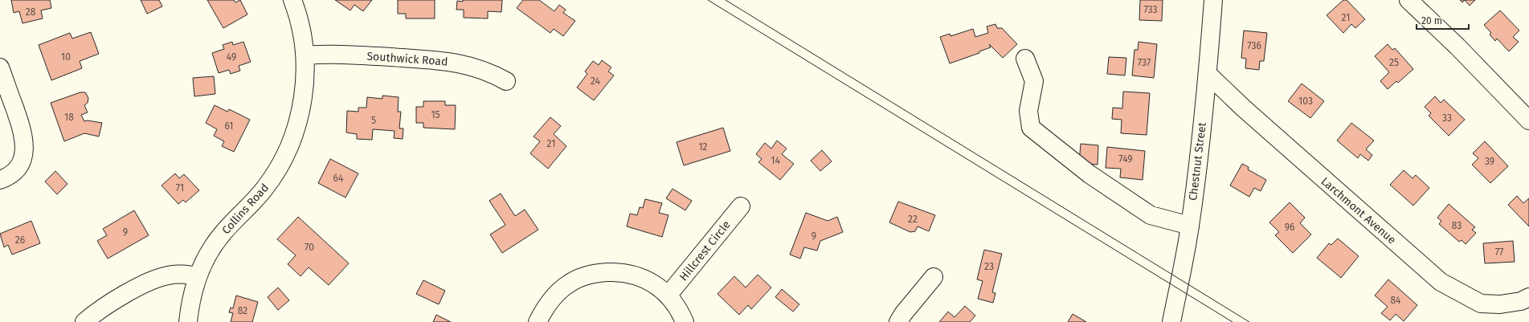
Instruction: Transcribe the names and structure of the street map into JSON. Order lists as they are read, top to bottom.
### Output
{
  "streets": {
    "street": [
      "Southwick Road",
      "Chestnut Street",
      "Collins Road",
      "Larchmont Avenue",
      "Hillcrest Circle"
    ]
  },
  "crossings": [
    ["Southwick Road", "Collins Road"],
    ["Chestnut Street", "Larchmont Avenue"]
  ],
  "house_numbers": [
    "733",
    "28",
    "21",
    "736",
    "10",
    "49",
    "737",
    "25",
    "24",
    "103",
    "15",
    "18",
    "33",
    "5",
    "61",
    "21",
    "12",
    "749",
    "14",
    "39",
    "64",
    "71",
    "22",
    "83",
    "96",
    "9",
    "9",
    "26",
    "70",
    "77",
    "23",
    "84",
    "82"
  ],
  "scale_bar": "20 m"
}
